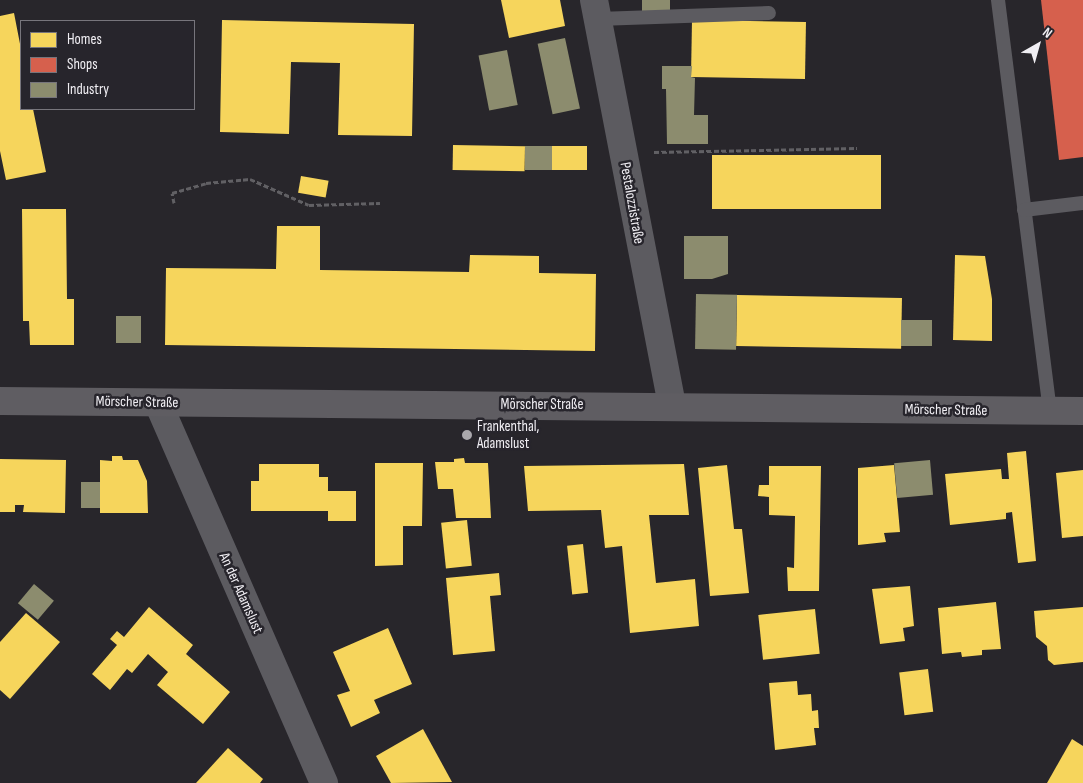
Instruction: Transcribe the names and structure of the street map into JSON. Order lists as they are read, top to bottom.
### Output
{
  "streets": {
    "street": ["Pestalozzistraße", "Mörscher Straße", "An der Adamslust"]
  },
  "crossings": [
    ["Pestalozzistraße", "Mörscher Straße"],
    ["Mörscher Straße", "An der Adamslust"]
  ],
  "places": ["Frankenthal, Adamslust"],
  "legend": ["Homes", "Shops", "Industry"],
  "north": "top right"
}
